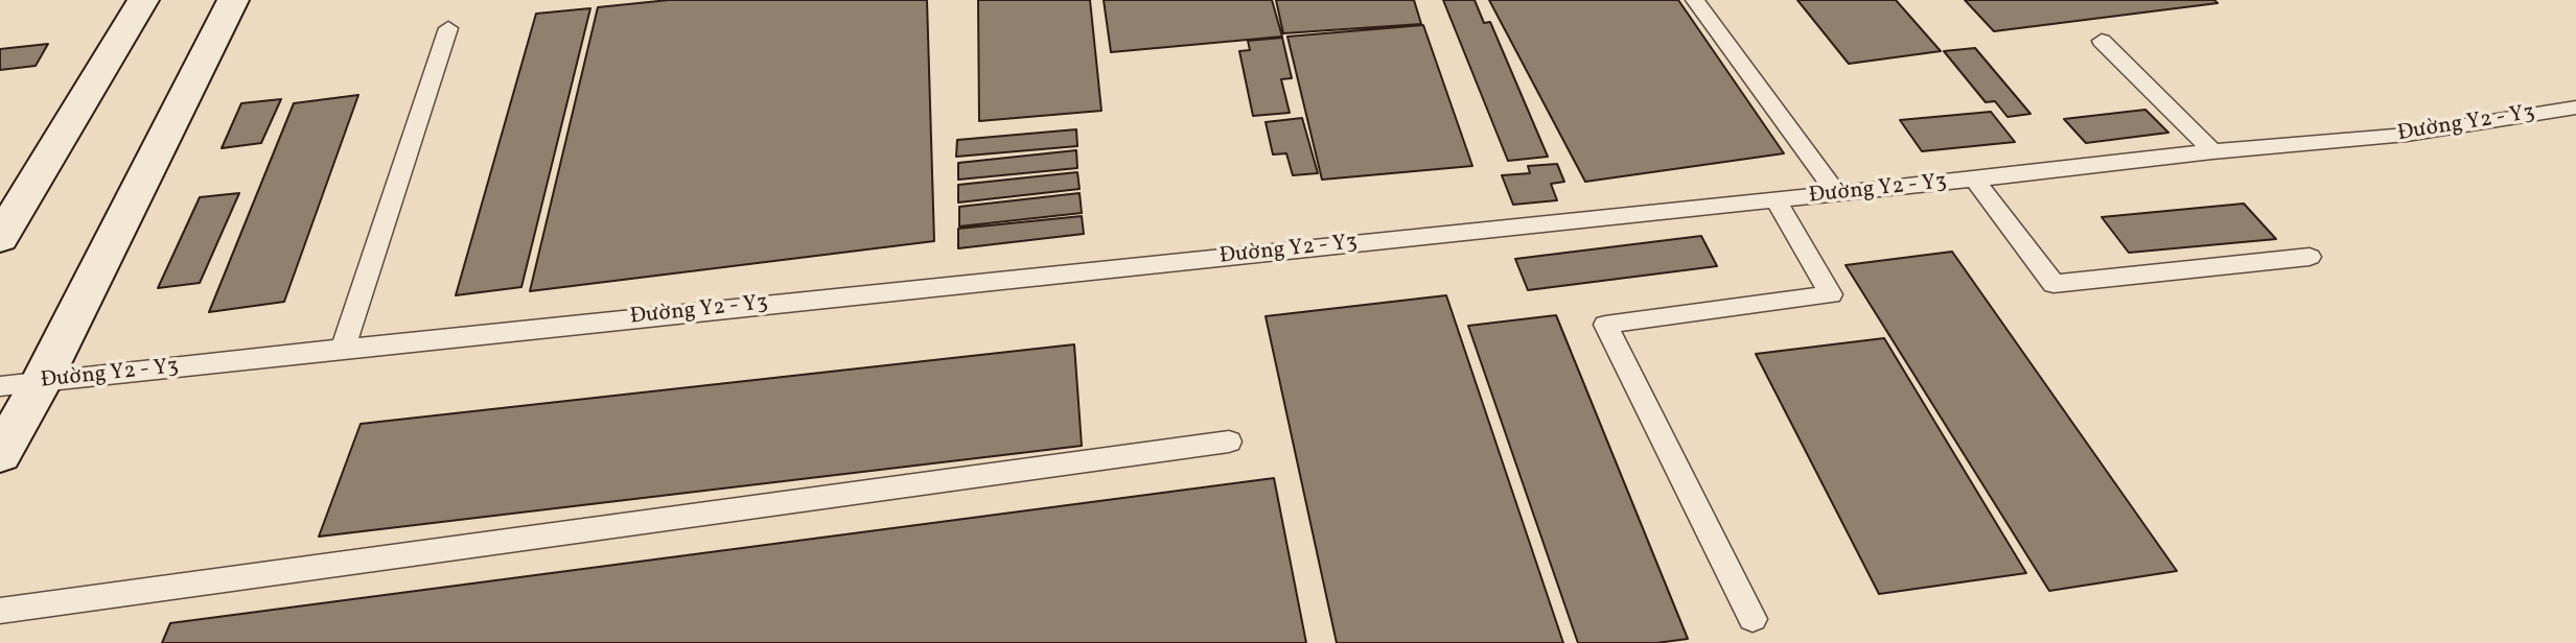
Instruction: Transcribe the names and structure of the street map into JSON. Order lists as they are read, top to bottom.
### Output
{
  "streets": {
    "lane": ["Đường Y2 - Y3"]
  }
}
